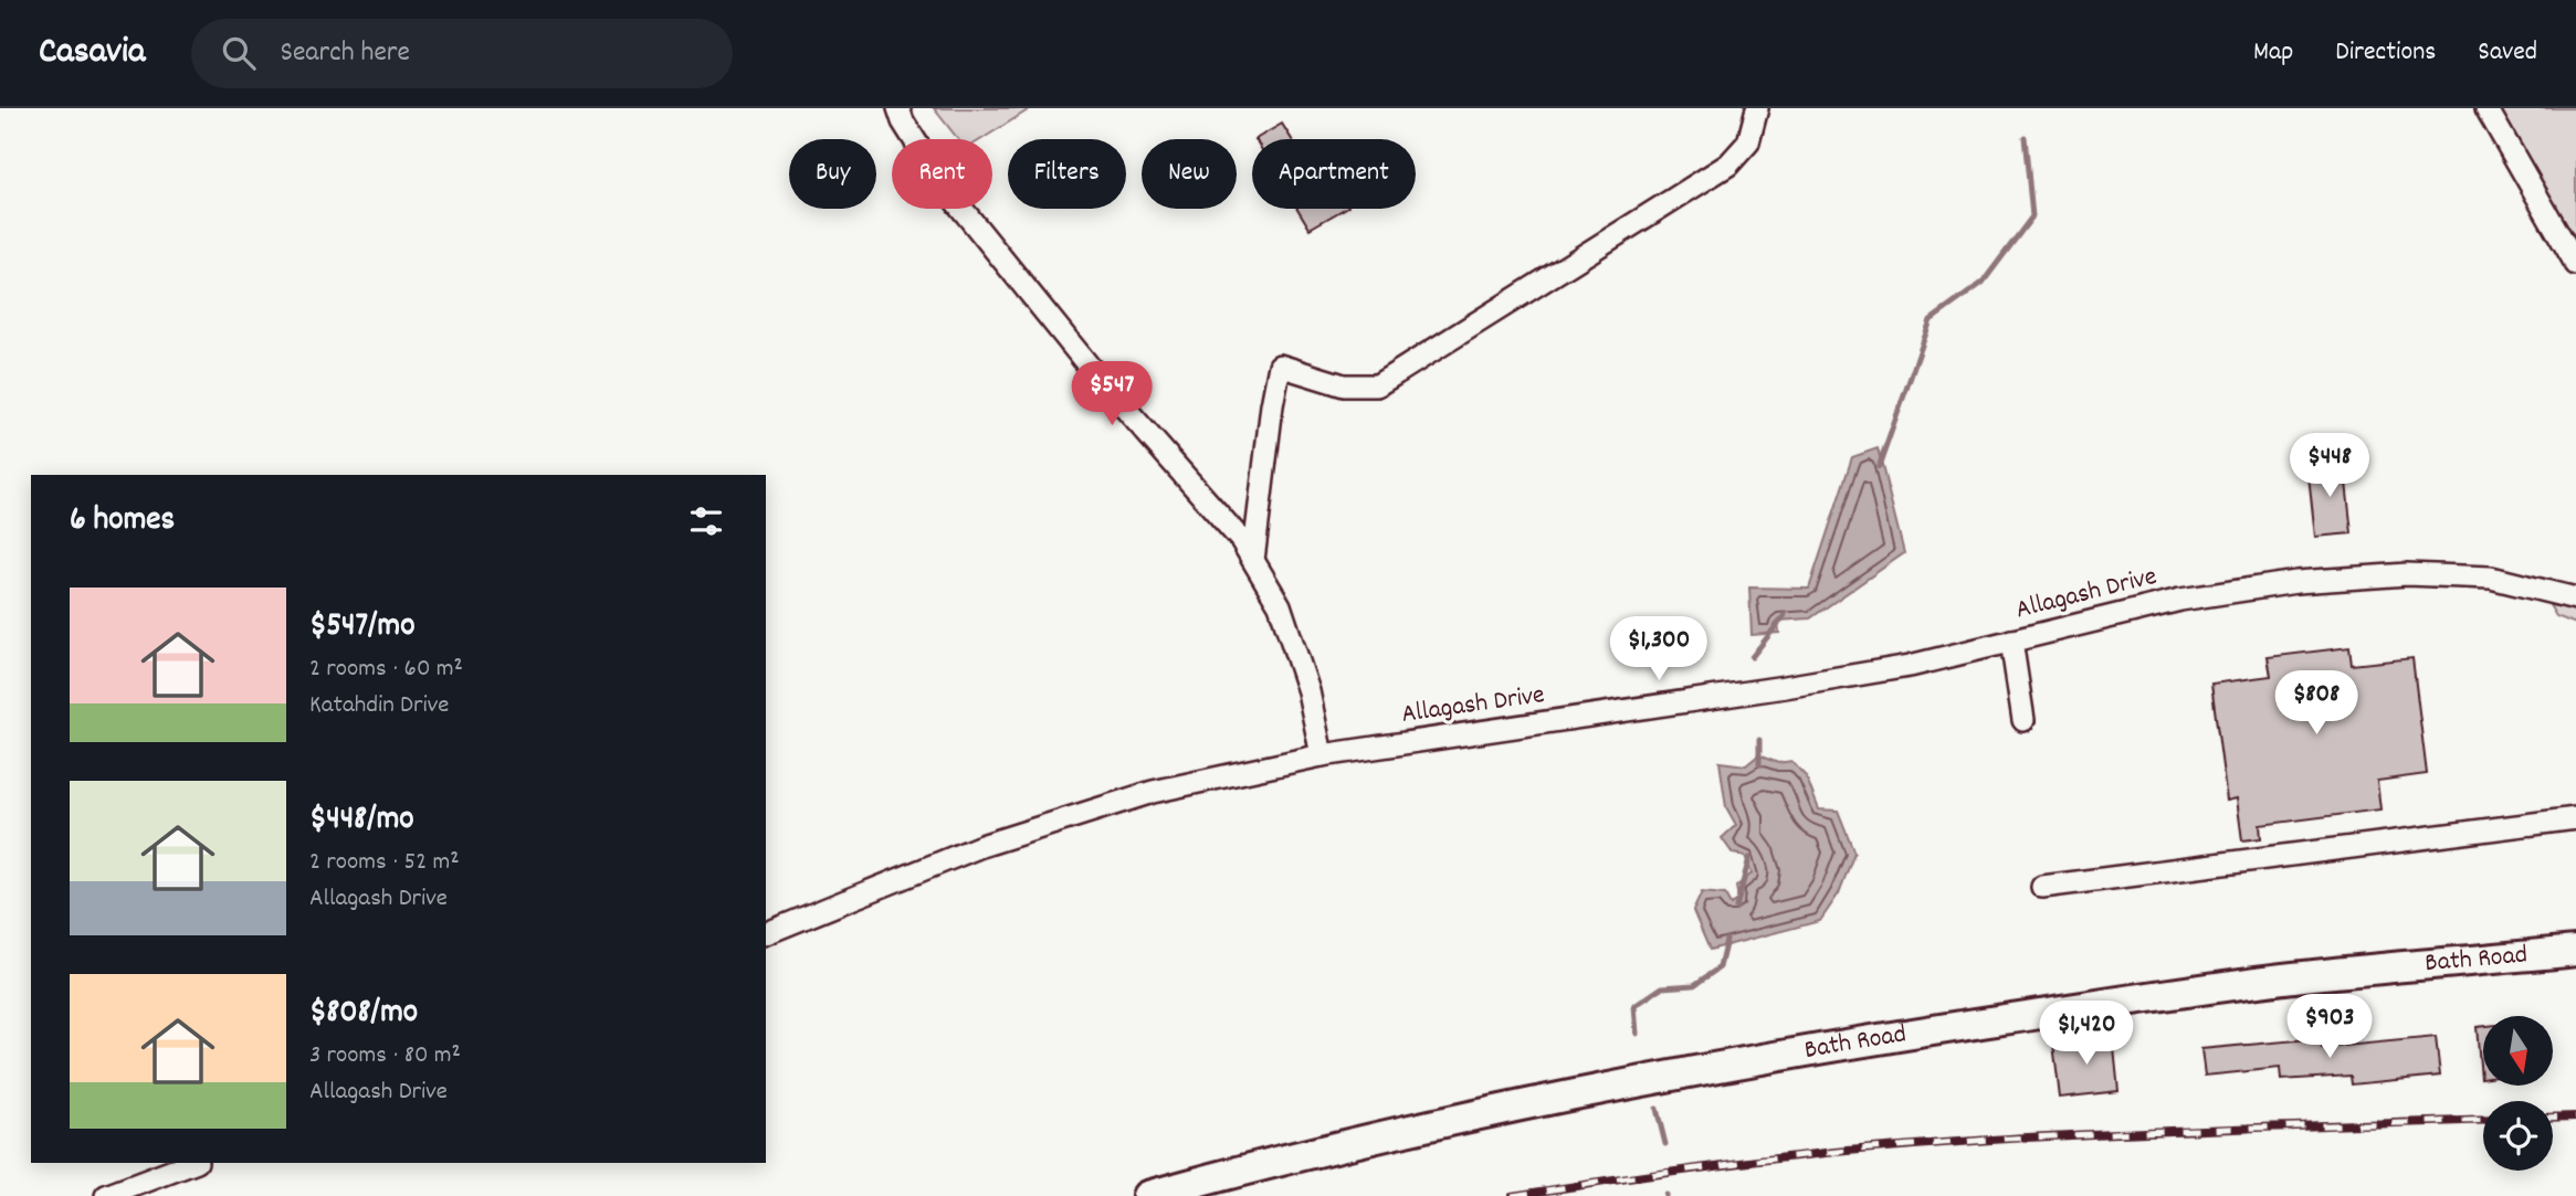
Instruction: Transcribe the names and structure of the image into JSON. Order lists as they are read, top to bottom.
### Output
{
  "streets": {
    "main road": ["Bath Road"],
    "street": ["Allagash Drive"]
  },
  "north": "bottom",
  "page": {
    "header": "Casavia",
    "search": "Search here",
    "nav": ["Map", "Directions", "Saved"],
    "chip": [
      "Buy",
      "Rent",
      "Filters",
      "New",
      "Apartment"
    ],
    "price": [
      "$547",
      "$448",
      "$1,300",
      "$808",
      "$903",
      "$1,420"
    ],
    "heading": "6 homes",
    "list": [
      {
        "name": "$547/mo",
        "note": "2 rooms · 60 m² · Katahdin Drive"
      },
      {
        "name": "$448/mo",
        "note": "2 rooms · 52 m² · Allagash Drive"
      },
      {
        "name": "$808/mo",
        "note": "3 rooms · 80 m² · Allagash Drive"
      }
    ]
  }
}
